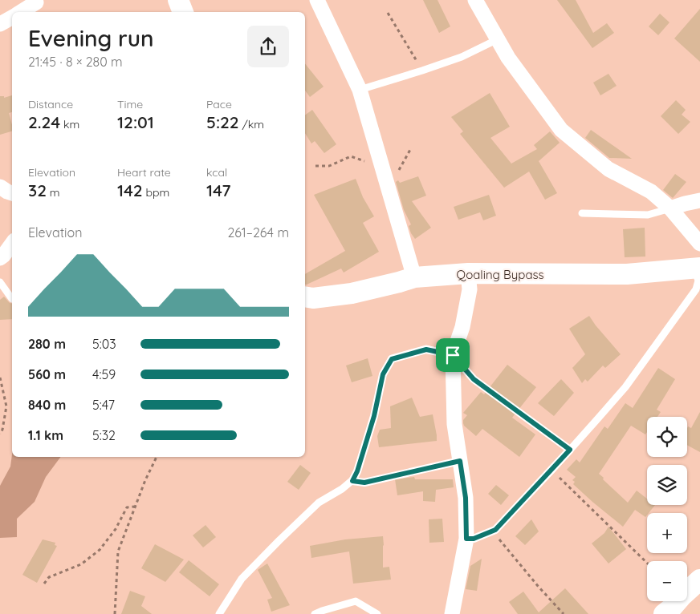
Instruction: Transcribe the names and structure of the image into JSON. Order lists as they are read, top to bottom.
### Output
{
  "streets": {
    "main road": ["Qoaling Bypass"]
  },
  "page": {
    "heading": ["Evening run", "21:45 · 8 × 280 m"],
    "stats": [
      ["Distance", "2.24 km"],
      ["Time", "12:01"],
      ["Pace", "5:22 /km"],
      ["Elevation", "32 m"],
      ["Heart rate", "142 bpm"],
      ["kcal", "147"]
    ],
    "chart": ["Elevation", "261–264 m"],
    "list": [
      {
        "name": "280 m",
        "note": "5:03"
      },
      {
        "name": "560 m",
        "note": "4:59"
      },
      {
        "name": "840 m",
        "note": "5:47"
      },
      {
        "name": "1.1 km",
        "note": "5:32"
      }
    ],
    "map_buttons": ["+", "−"]
  }
}
